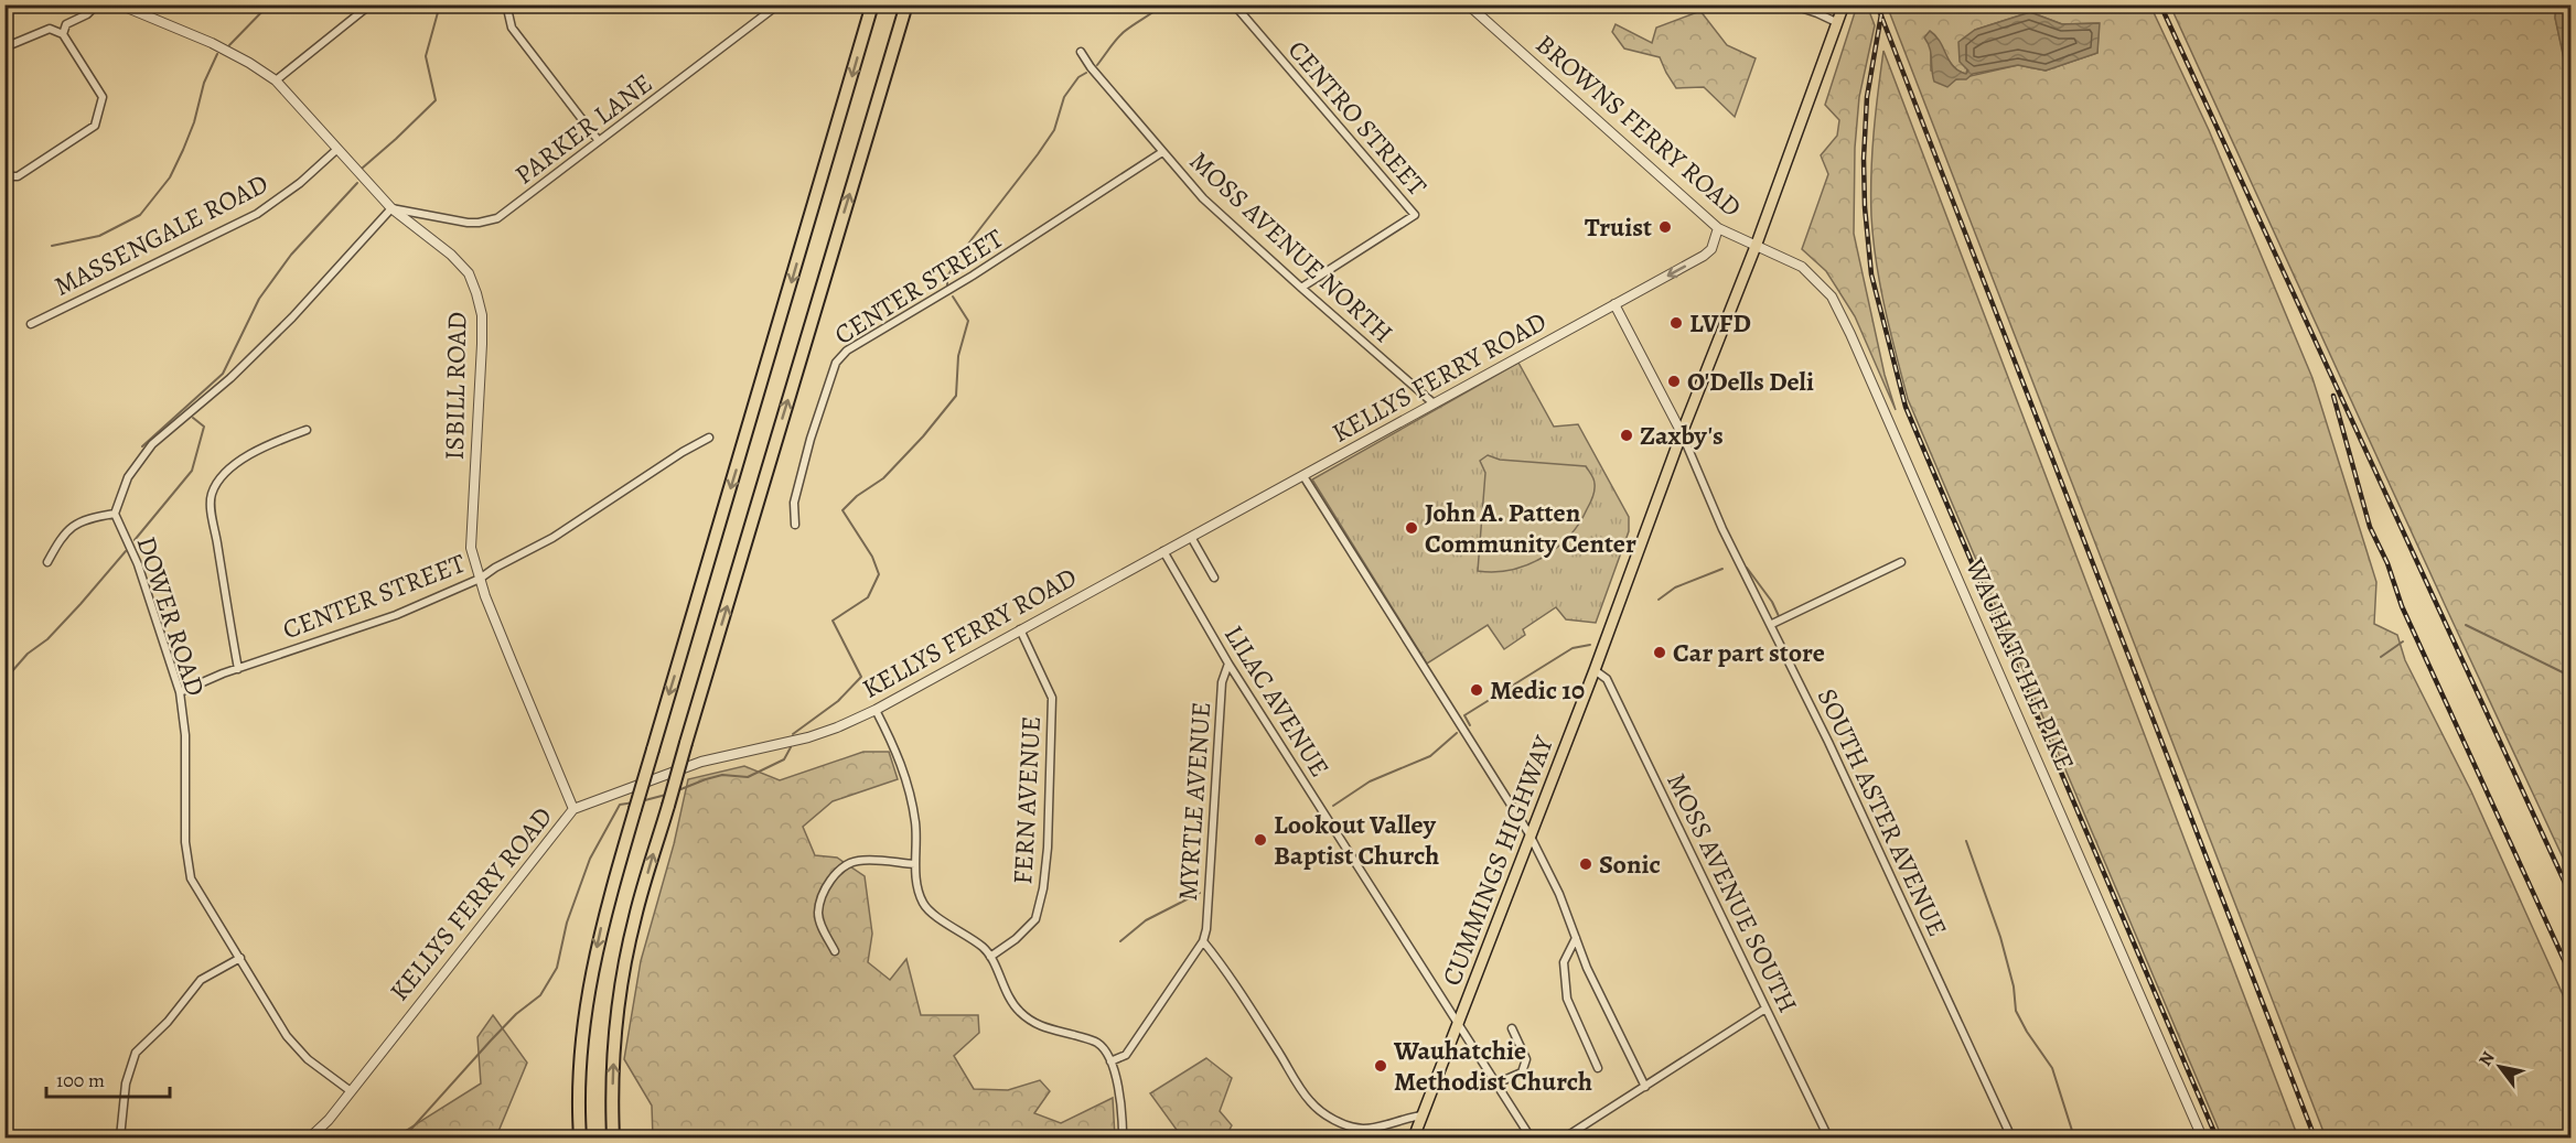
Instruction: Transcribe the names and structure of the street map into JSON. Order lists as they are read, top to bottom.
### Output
{
  "streets": {
    "main road": ["CUMMINGS HIGHWAY"],
    "street": [
      "CENTRO STREET",
      "BROWNS FERRY ROAD",
      "PARKER LANE",
      "MASSENGALE ROAD",
      "MOSS AVENUE NORTH",
      "CENTER STREET",
      "KELLYS FERRY ROAD",
      "ISBILL ROAD",
      "DOWER ROAD",
      "WAUHATCHIE PIKE",
      "LILAC AVENUE",
      "FERN AVENUE",
      "MYRTLE AVENUE",
      "SOUTH ASTER AVENUE",
      "MOSS AVENUE SOUTH"
    ]
  },
  "crossings": [
    ["CENTRO STREET", "MOSS AVENUE NORTH"],
    ["BROWNS FERRY ROAD", "KELLYS FERRY ROAD"],
    ["BROWNS FERRY ROAD", "WAUHATCHIE PIKE"],
    ["BROWNS FERRY ROAD", "CUMMINGS HIGHWAY"],
    ["PARKER LANE", "ISBILL ROAD"],
    ["PARKER LANE", "DOWER ROAD"],
    ["MASSENGALE ROAD", "ISBILL ROAD"],
    ["MOSS AVENUE NORTH", "CENTER STREET"],
    ["MOSS AVENUE NORTH", "KELLYS FERRY ROAD"],
    ["CENTER STREET", "ISBILL ROAD"],
    ["CENTER STREET", "DOWER ROAD"],
    ["KELLYS FERRY ROAD", "ISBILL ROAD"],
    ["KELLYS FERRY ROAD", "DOWER ROAD"],
    ["KELLYS FERRY ROAD", "LILAC AVENUE"],
    ["KELLYS FERRY ROAD", "FERN AVENUE"],
    ["ISBILL ROAD", "DOWER ROAD"],
    ["WAUHATCHIE PIKE", "CUMMINGS HIGHWAY"],
    ["LILAC AVENUE", "MYRTLE AVENUE"],
    ["LILAC AVENUE", "CUMMINGS HIGHWAY"],
    ["MYRTLE AVENUE", "CUMMINGS HIGHWAY"],
    ["SOUTH ASTER AVENUE", "CUMMINGS HIGHWAY"],
    ["CUMMINGS HIGHWAY", "MOSS AVENUE SOUTH"]
  ],
  "places": [
    "Truist",
    "LVFD",
    "O'Dells Deli",
    "Zaxby's",
    "John A. Patten Community Center",
    "Car part store",
    "Medic 10",
    "Lookout Valley Baptist Church",
    "Sonic",
    "Wauhatchie Methodist Church"
  ],
  "scale_bar": "100 m",
  "north": "top left"
}
